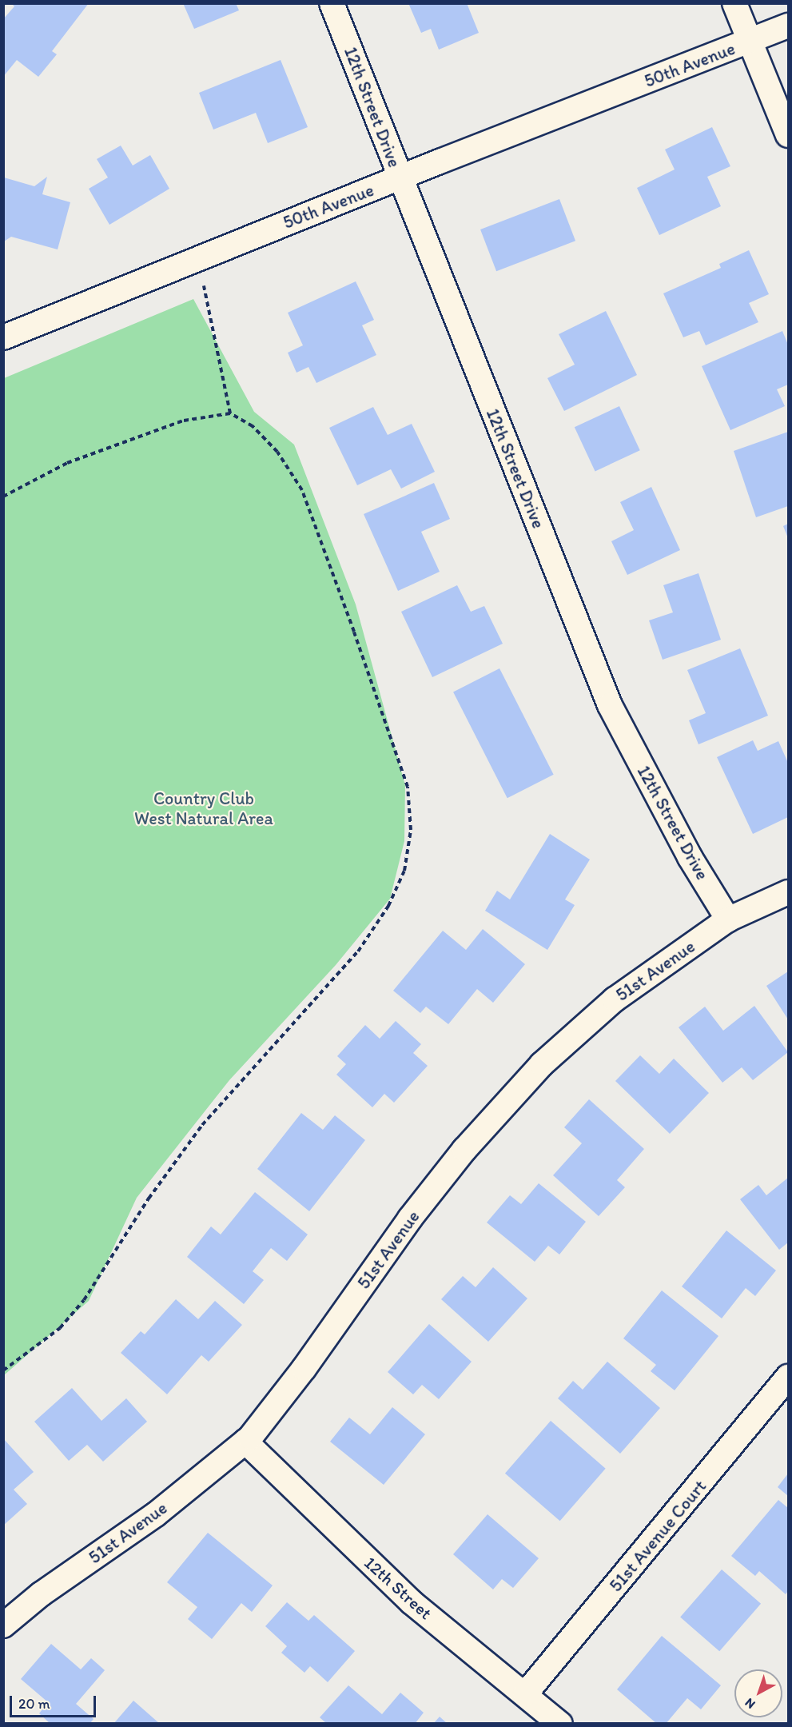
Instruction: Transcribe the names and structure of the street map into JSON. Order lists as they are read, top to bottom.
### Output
{
  "streets": {
    "street": [
      "50th Avenue",
      "12th Street Drive",
      "51st Avenue",
      "51st Avenue Court",
      "12th Street"
    ]
  },
  "crossings": [
    ["50th Avenue", "12th Street Drive"],
    ["12th Street Drive", "51st Avenue"],
    ["51st Avenue", "12th Street"],
    ["51st Avenue Court", "12th Street"]
  ],
  "parks": ["Country Club West Natural Area"],
  "scale_bar": "20 m",
  "north": "bottom left"
}
